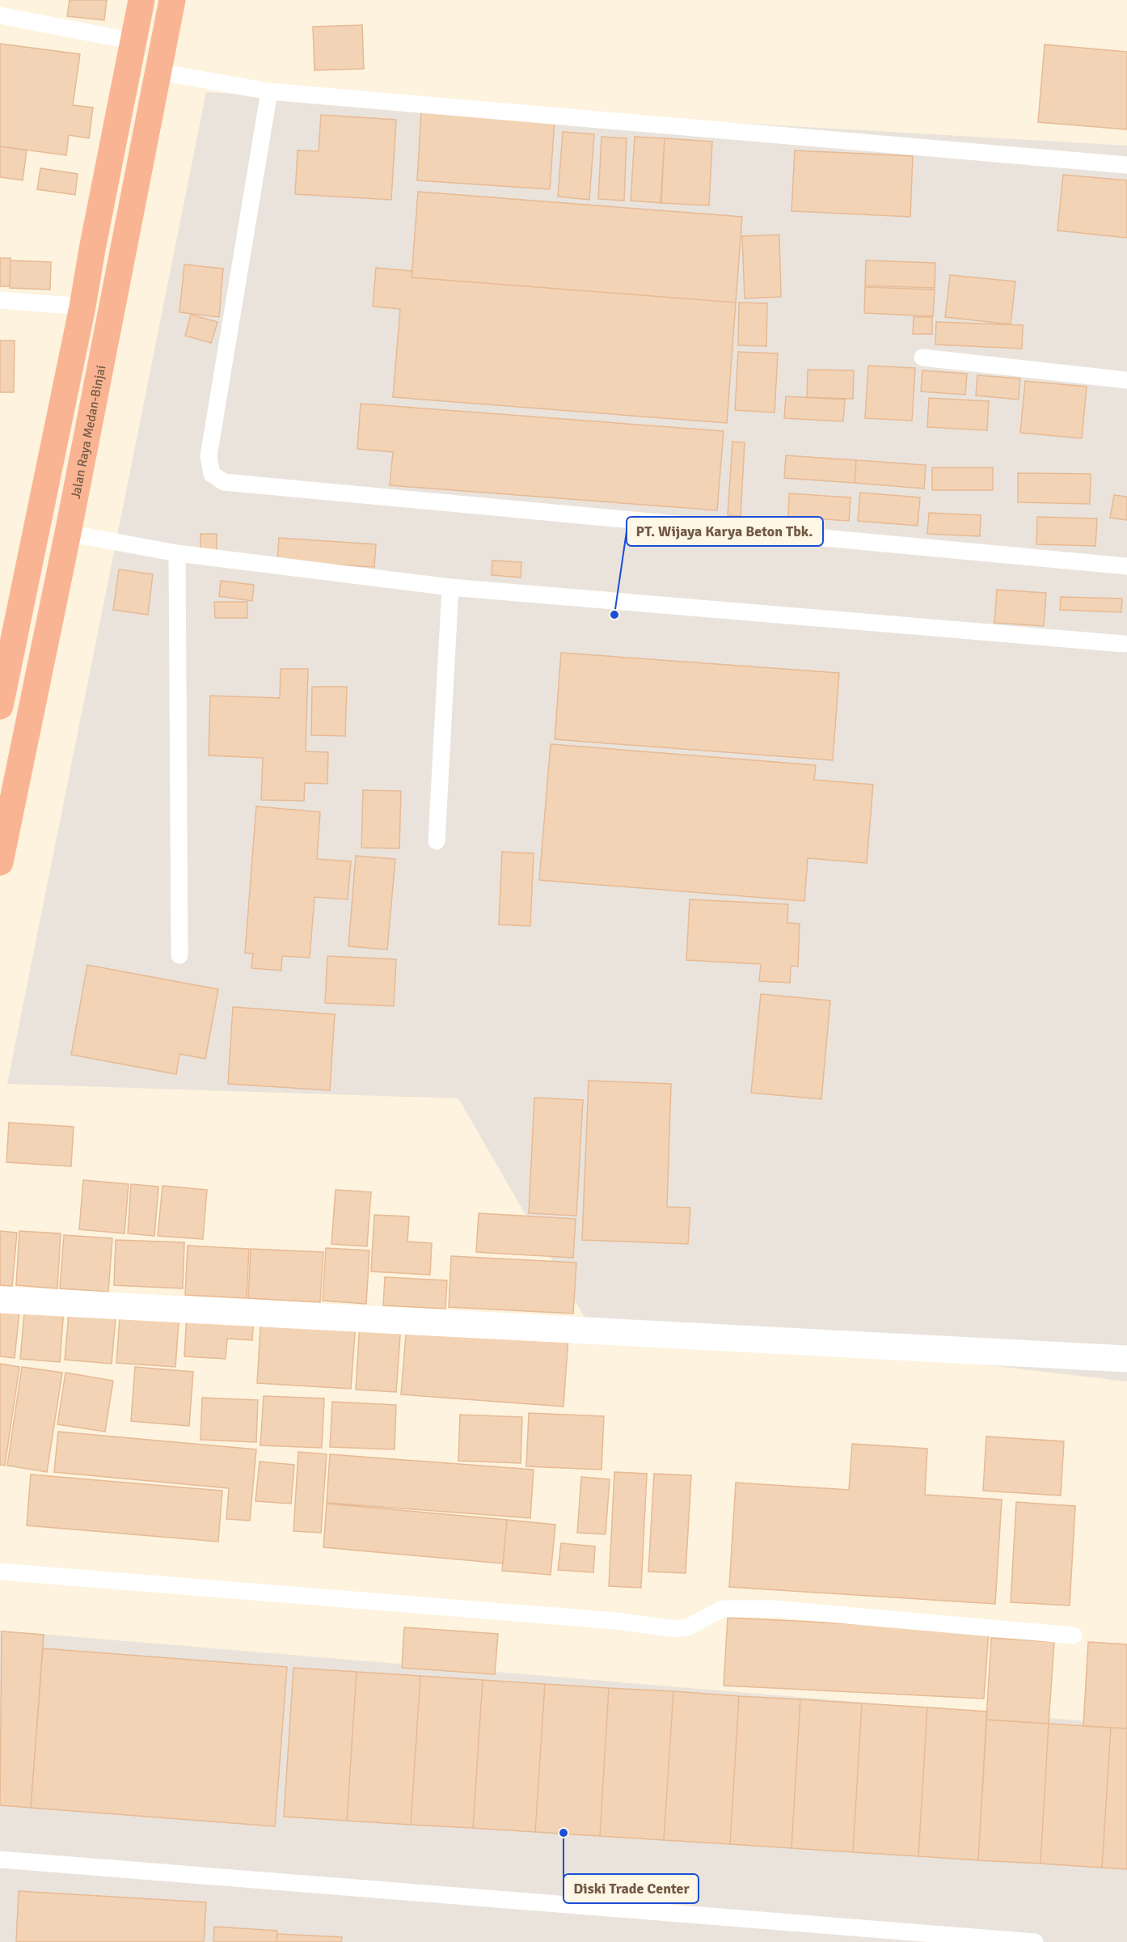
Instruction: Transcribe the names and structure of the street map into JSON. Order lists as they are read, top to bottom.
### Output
{
  "streets": {
    "highway": ["Jalan Raya Medan-Binjai"]
  },
  "places": ["PT. Wijaya Karya Beton Tbk.", "Diski Trade Center"]
}
